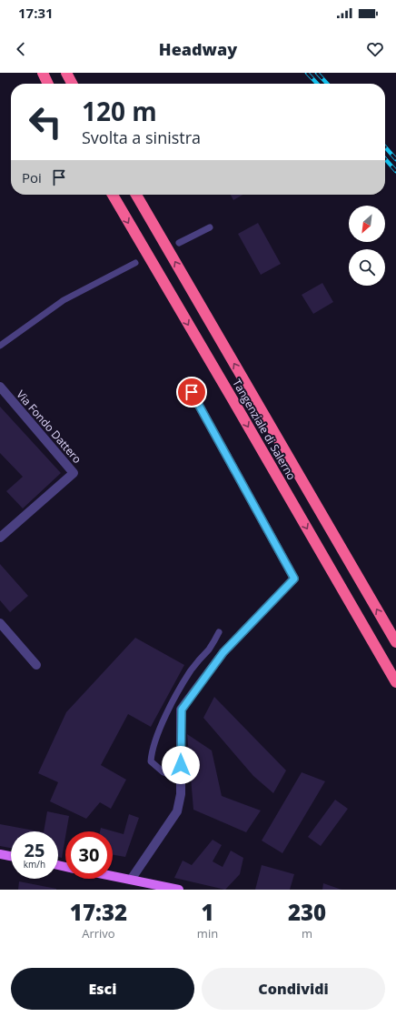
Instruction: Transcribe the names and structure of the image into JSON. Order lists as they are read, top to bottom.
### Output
{
  "streets": {
    "highway": ["Tangenziale di Salerno"],
    "street": ["Via Fondo Dattero"]
  },
  "north": "bottom left",
  "page": {
    "status": "17:31",
    "header": "Headway",
    "turn": ["120 m", "Svolta a sinistra"],
    "then": "Poi",
    "speed": "25 km/h",
    "limit": "30",
    "eta": [
      "17:32",
      "Arrivo",
      "1",
      "min",
      "230",
      "m"
    ],
    "buttons": ["Esci", "Condividi"]
  }
}
